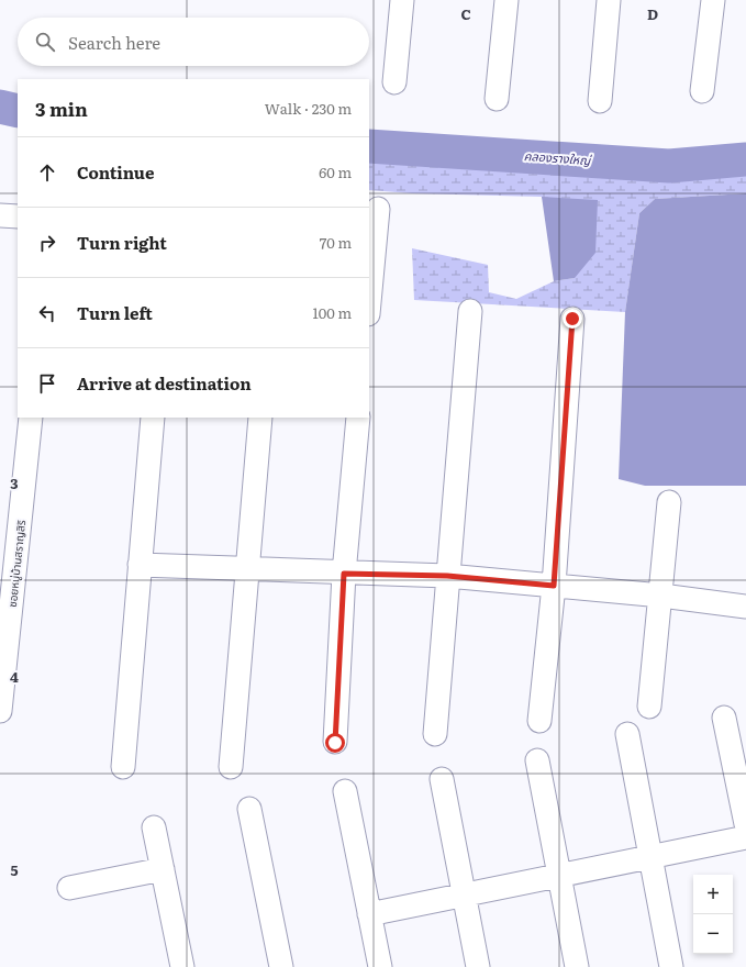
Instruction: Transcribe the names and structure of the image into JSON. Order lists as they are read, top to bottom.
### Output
{
  "streets": {
    "street": ["ซอยหมู่บ้านสราญสิริ"]
  },
  "water": ["คลองรางใหญ่"],
  "page": {
    "search": "Search here",
    "heading": ["3 min", "Walk · 230 m"],
    "list": [
      ["Continue", "60 m"],
      ["Turn right", "70 m"],
      ["Turn left", "100 m"],
      "Arrive at destination"
    ],
    "map_buttons": ["+", "−"]
  },
  "grid": {
    "columns": ["C", "D"],
    "rows": ["3", "4", "5"]
  }
}
